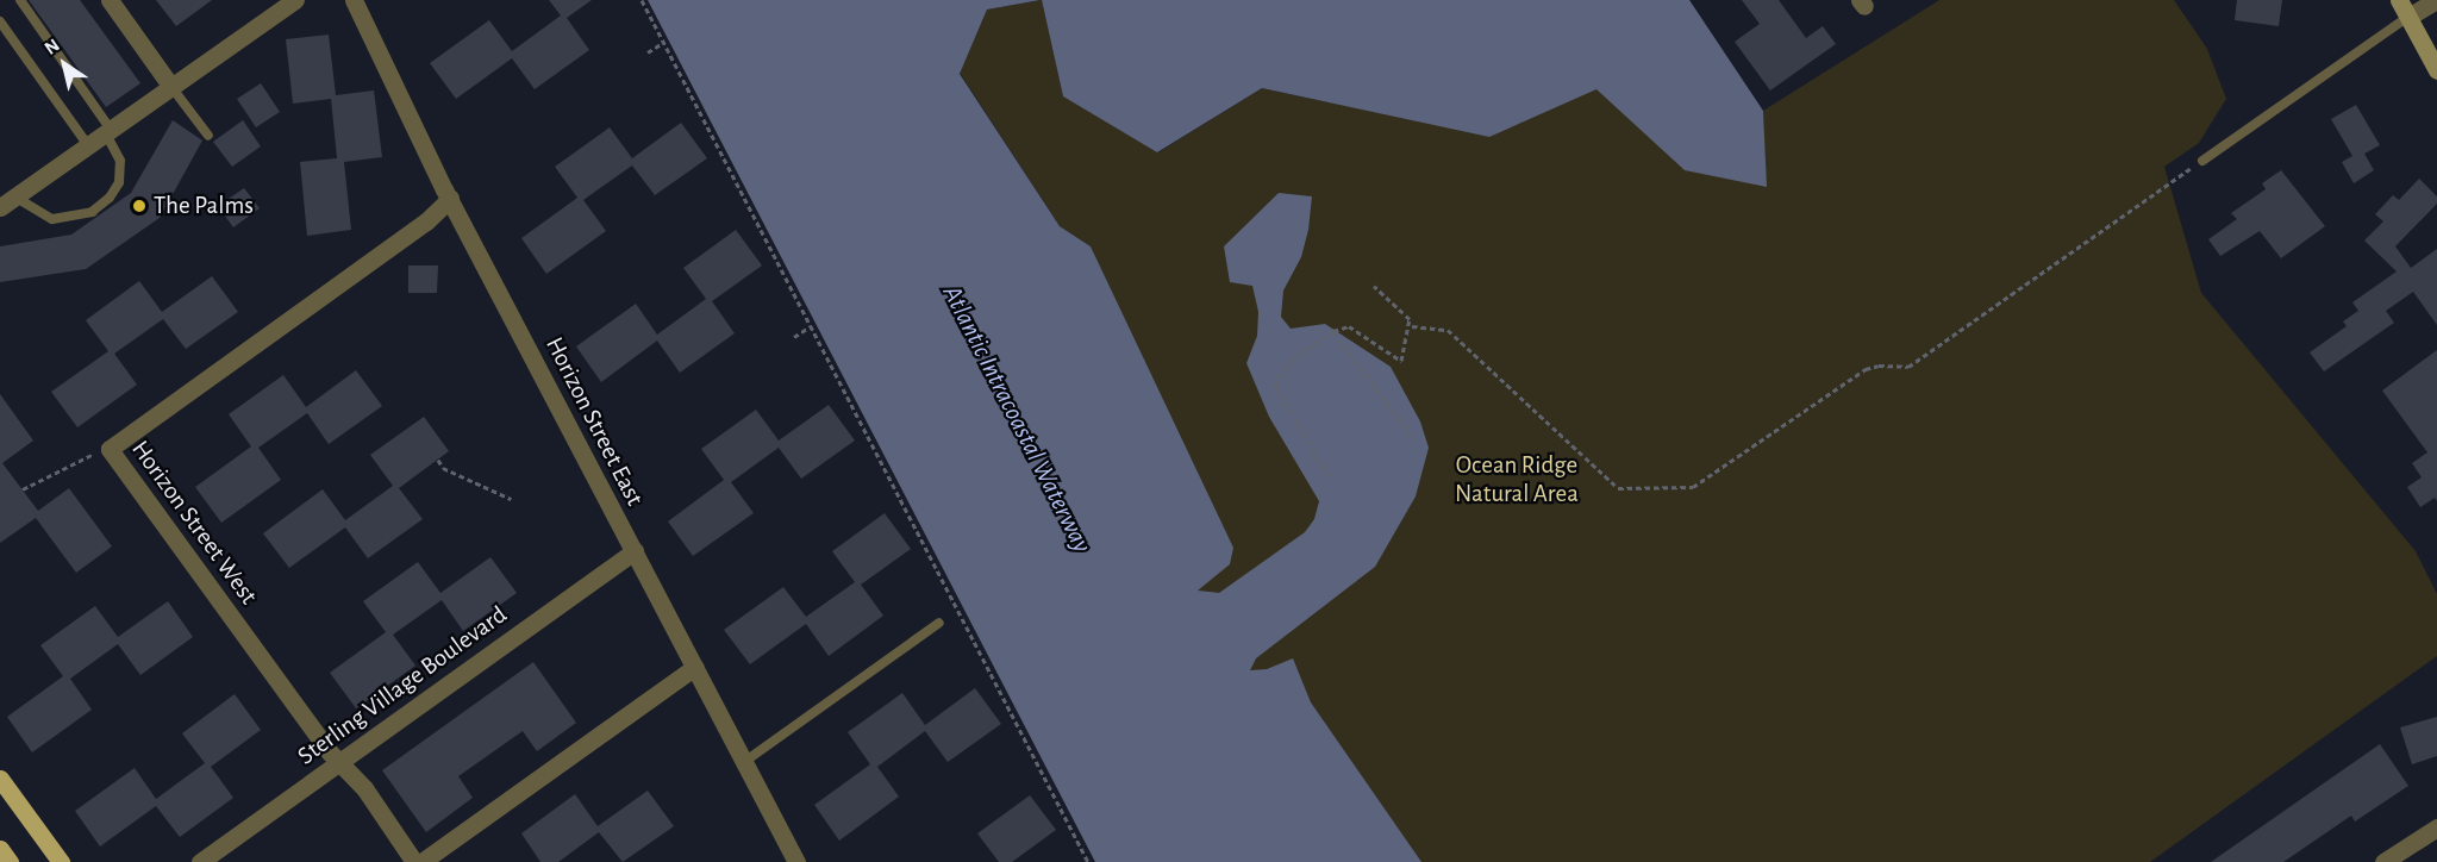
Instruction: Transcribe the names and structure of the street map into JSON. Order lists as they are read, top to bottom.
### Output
{
  "streets": {
    "street": ["Horizon Street East", "Horizon Street West", "Sterling Village Boulevard"]
  },
  "crossings": [
    ["Horizon Street East", "Horizon Street West"],
    ["Horizon Street East", "Sterling Village Boulevard"],
    ["Horizon Street West", "Sterling Village Boulevard"]
  ],
  "water": ["Atlantic Intracoastal Waterway"],
  "parks": ["Ocean Ridge Natural Area"],
  "places": ["The Palms"],
  "north": "top left"
}
